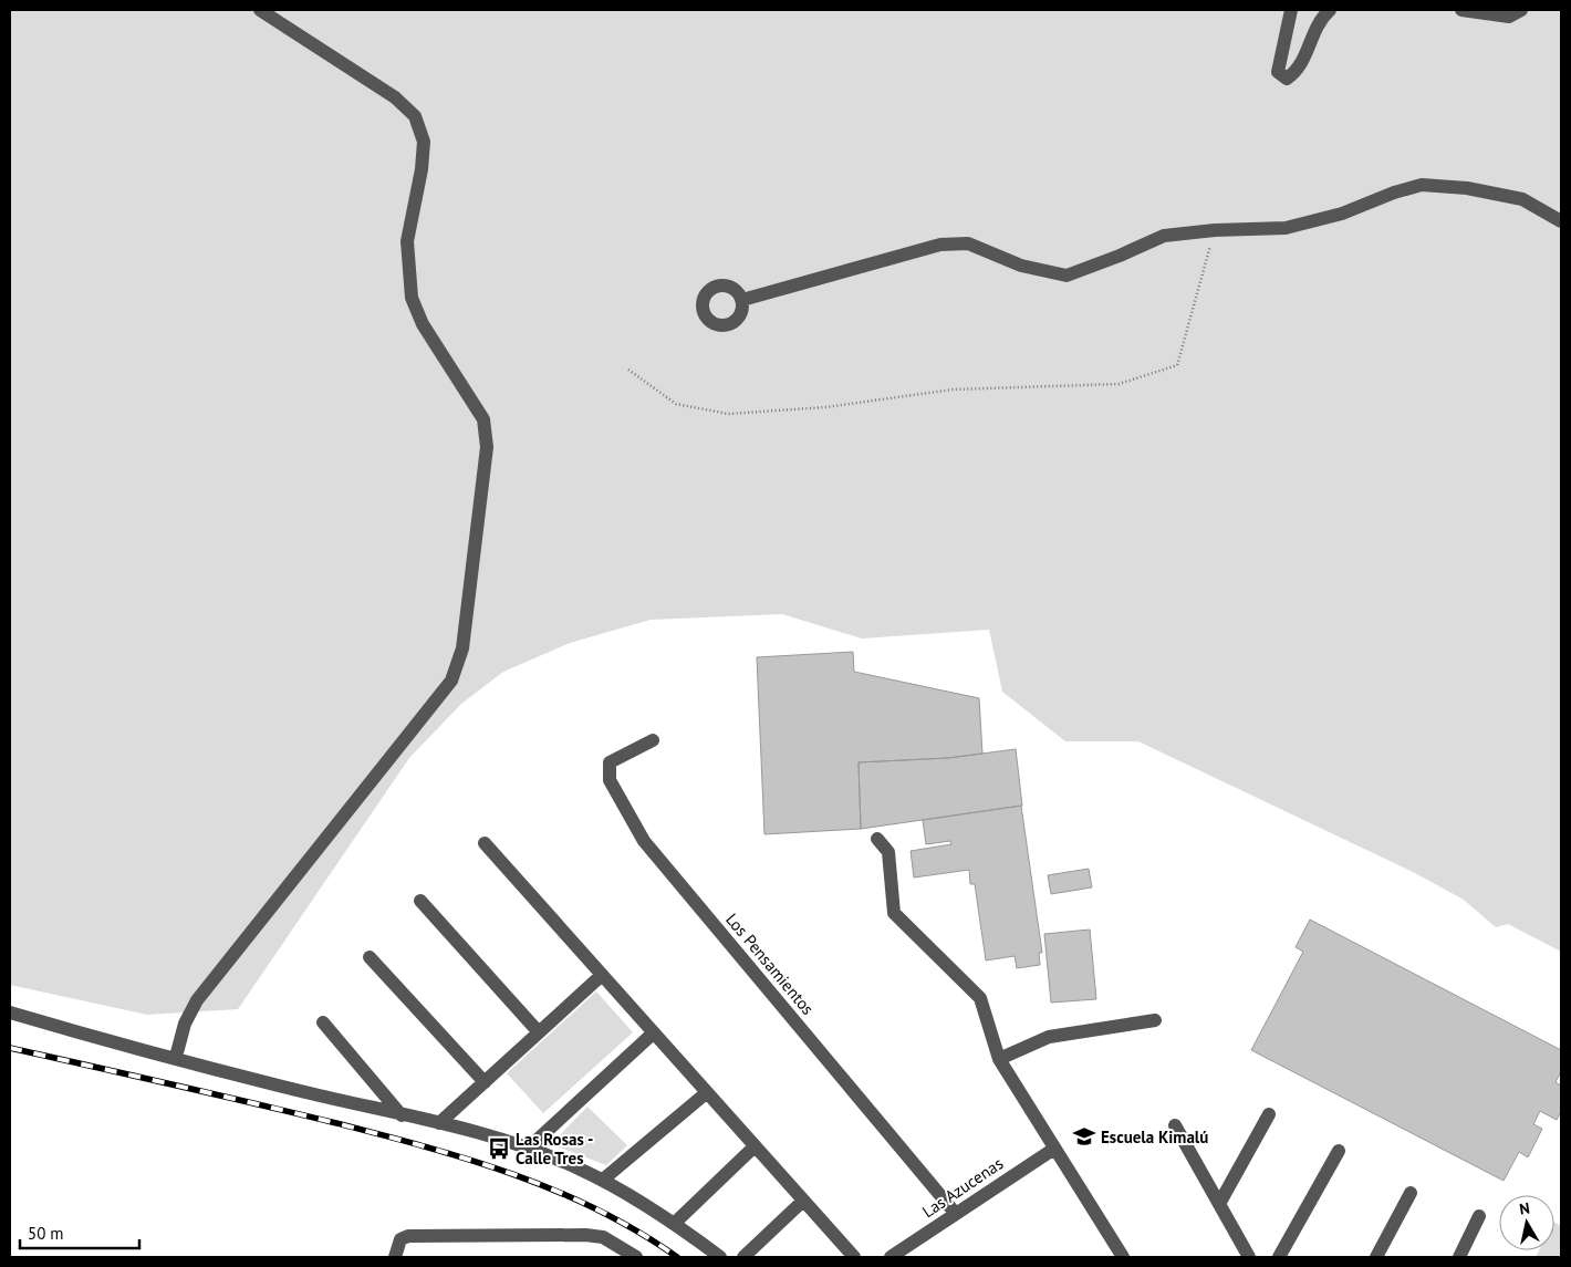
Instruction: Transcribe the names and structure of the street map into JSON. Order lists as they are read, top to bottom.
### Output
{
  "streets": {
    "street": ["Los Pensamientos", "Las Azucenas"]
  },
  "crossings": [
    ["Los Pensamientos", "Las Azucenas"]
  ],
  "places": {
    "school or university": ["Escuela Kimalú"],
    "bus stop": ["Las Rosas - Calle Tres"]
  },
  "scale_bar": "50 m",
  "north": "top"
}
